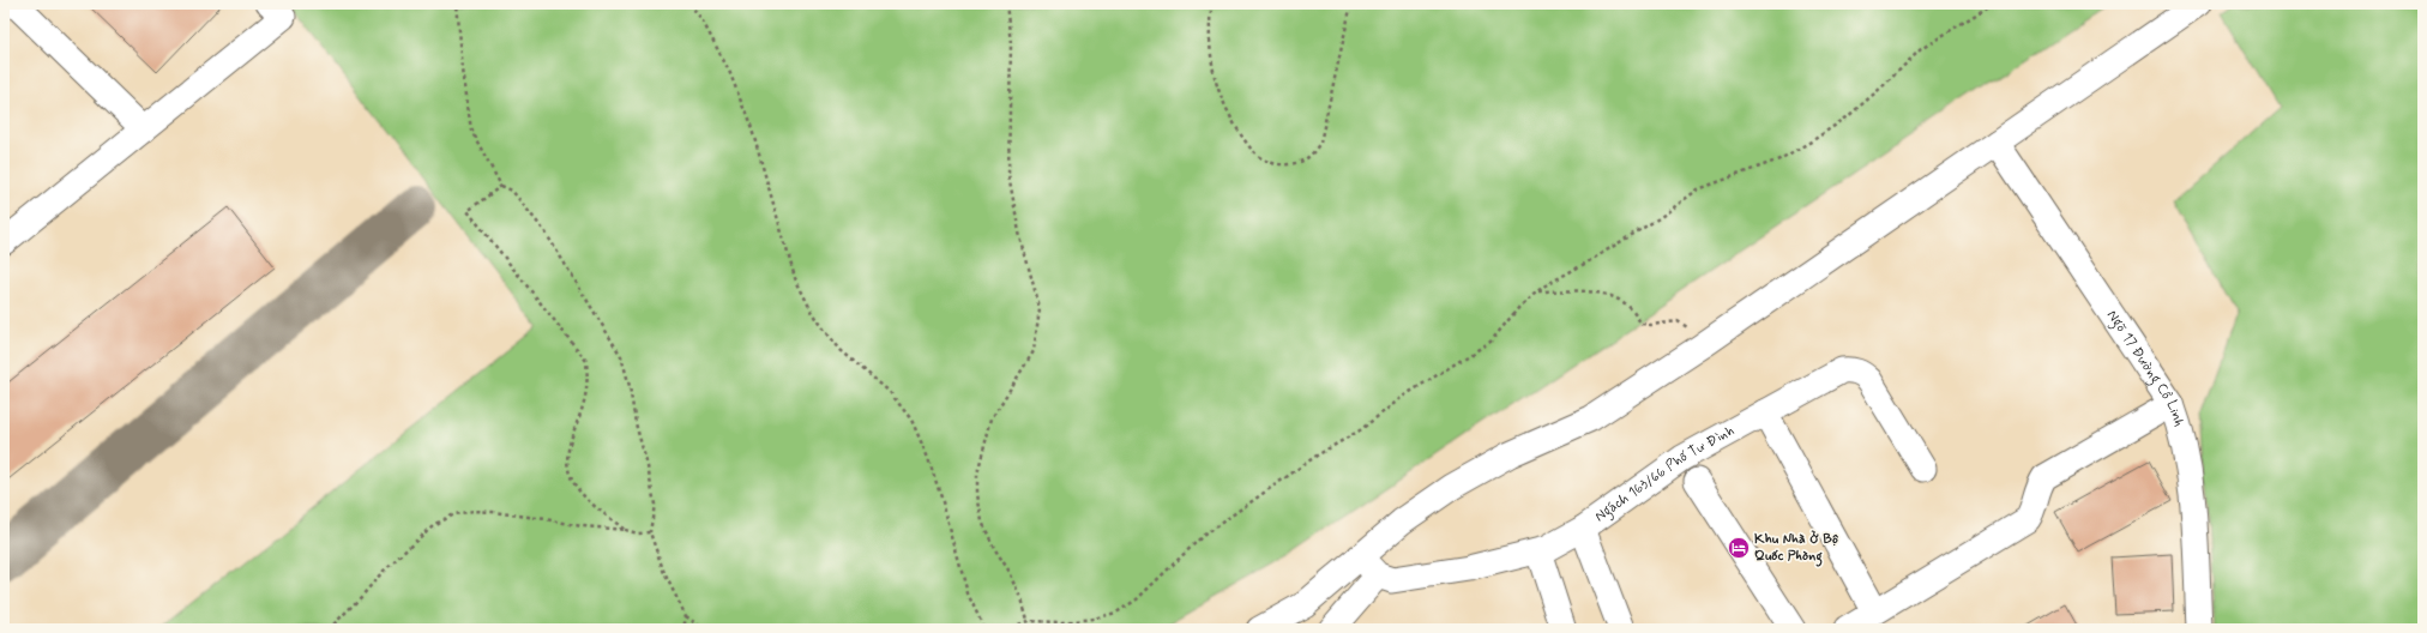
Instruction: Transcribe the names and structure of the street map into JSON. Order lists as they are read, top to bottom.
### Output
{
  "streets": {
    "street": ["Ngõ 17 Đường Cổ Linh", "Ngách 163/66 Phố Tư Đình"]
  },
  "places": {
    "hotel": ["Khu Nhà Ở Bộ Quốc Phòng"]
  }
}
